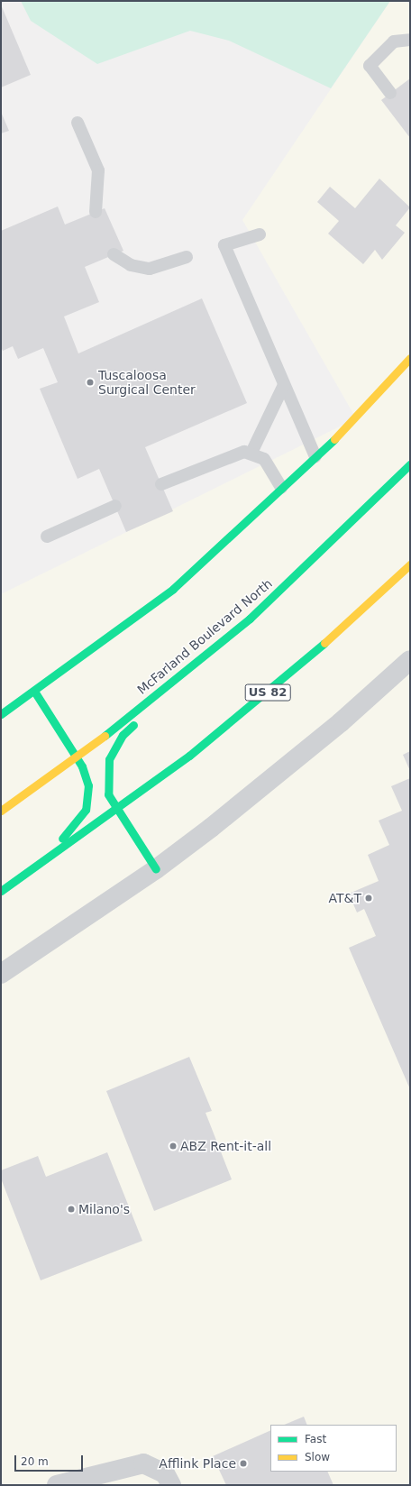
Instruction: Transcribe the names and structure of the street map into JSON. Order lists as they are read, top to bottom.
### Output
{
  "streets": {
    "main road": ["McFarland Boulevard North", "US 82"]
  },
  "places": [
    "Tuscaloosa Surgical Center",
    "AT&T",
    "ABZ Rent-it-all",
    "Milano's",
    "Afflink Place"
  ],
  "legend": ["Fast", "Slow"],
  "scale_bar": "20 m"
}
